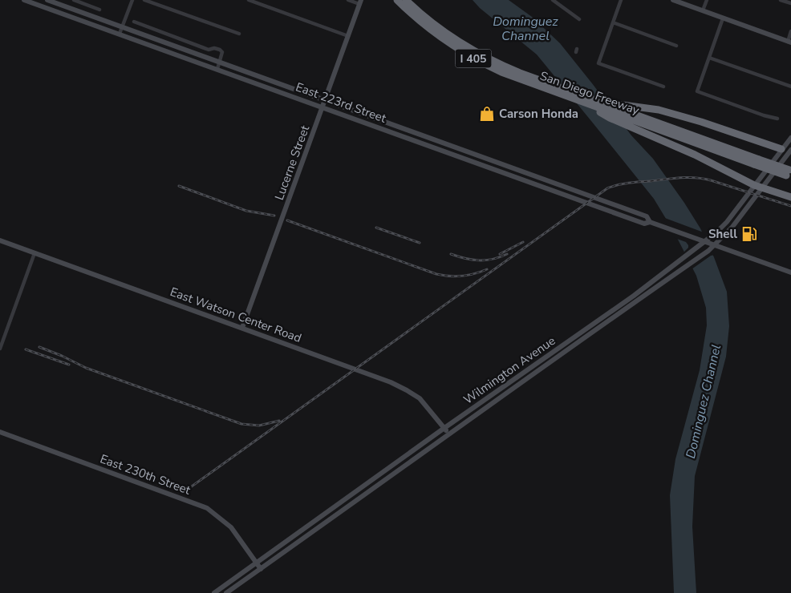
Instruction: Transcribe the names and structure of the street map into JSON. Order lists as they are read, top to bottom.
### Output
{
  "streets": {
    "highway": ["I 405", "San Diego Freeway"],
    "main road": [
      "East 223rd Street",
      "Lucerne Street",
      "East Watson Center Road",
      "Wilmington Avenue",
      "East 230th Street"
    ]
  },
  "crossings": [
    ["East 223rd Street", "Lucerne Street"],
    ["East 223rd Street", "Wilmington Avenue"],
    ["Lucerne Street", "East Watson Center Road"],
    ["East Watson Center Road", "Wilmington Avenue"],
    ["Wilmington Avenue", "East 230th Street"]
  ],
  "water": ["Dominguez Channel"],
  "places": {
    "shop": ["Carson Honda"],
    "fuel station": ["Shell"]
  }
}
